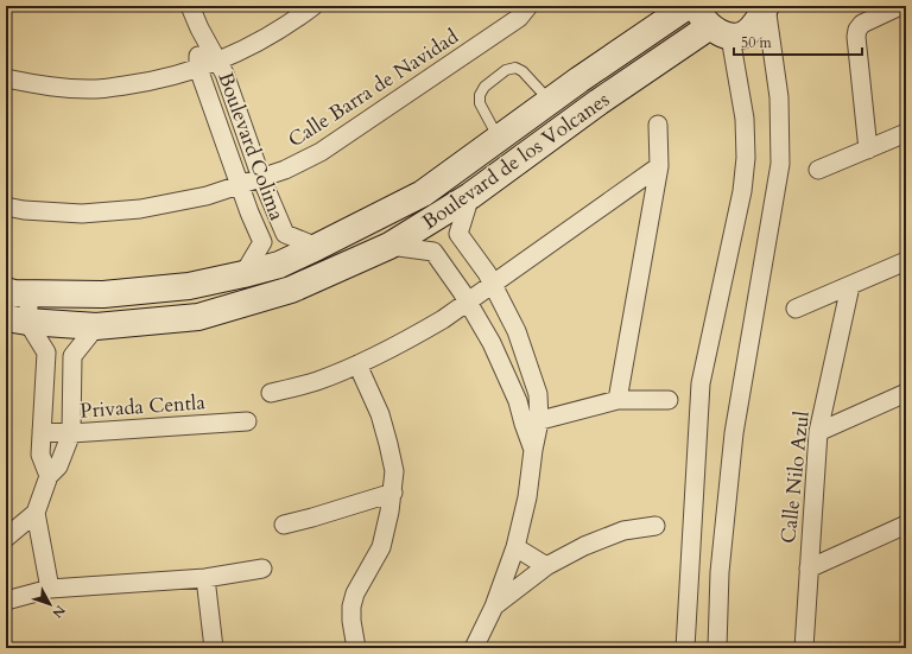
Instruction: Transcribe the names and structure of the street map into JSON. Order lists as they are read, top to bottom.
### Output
{
  "streets": {
    "street": [
      "Calle Barra de Navidad",
      "Boulevard Colima",
      "Boulevard de los Volcanes",
      "Privada Centla",
      "Calle Nilo Azul"
    ]
  },
  "crossings": [
    ["Calle Barra de Navidad", "Boulevard Colima"],
    ["Boulevard Colima", "Boulevard de los Volcanes"]
  ],
  "scale_bar": "50 m",
  "north": "bottom right"
}
